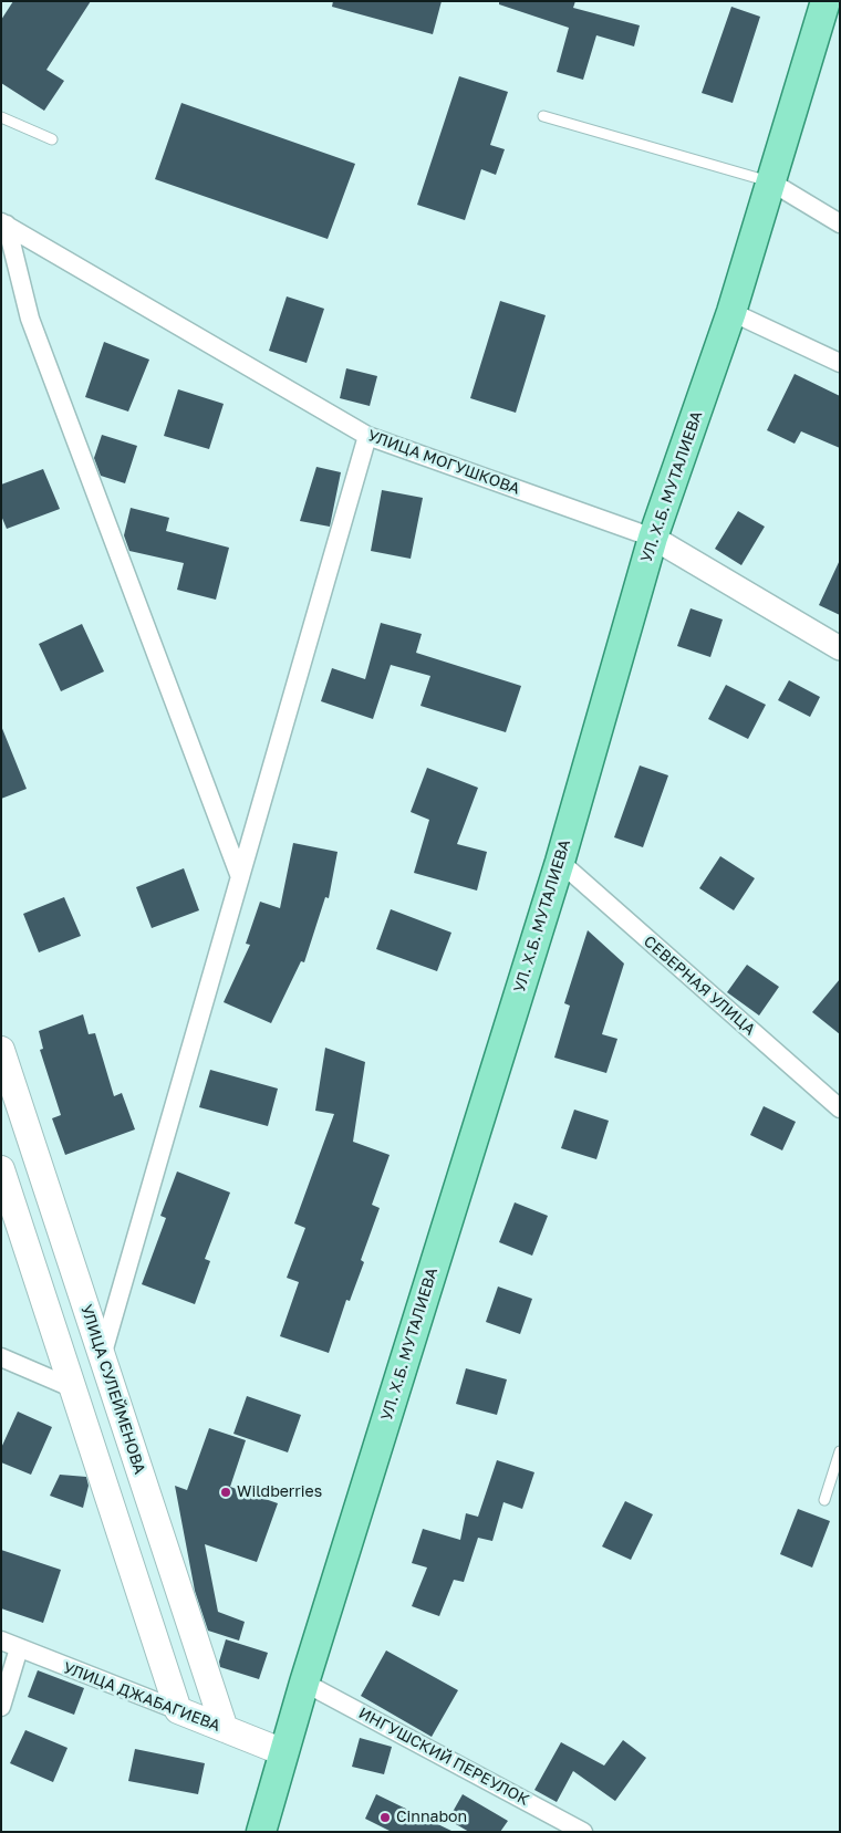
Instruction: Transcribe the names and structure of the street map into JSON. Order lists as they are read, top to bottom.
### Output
{
  "streets": {
    "main road": ["УЛ. Х.Б. МУТАЛИЕВА", "УЛИЦА СУЛЕЙМЕНОВА", "УЛИЦА ДЖАБАГИЕВА"],
    "street": ["УЛИЦА МОГУШКОВА", "СЕВЕРНАЯ УЛИЦА", "ИНГУШСКИЙ ПЕРЕУЛОК"]
  },
  "crossings": [
    ["УЛИЦА МОГУШКОВА", "УЛ. Х.Б. МУТАЛИЕВА"],
    ["УЛ. Х.Б. МУТАЛИЕВА", "СЕВЕРНАЯ УЛИЦА"],
    ["УЛ. Х.Б. МУТАЛИЕВА", "УЛИЦА ДЖАБАГИЕВА"],
    ["УЛ. Х.Б. МУТАЛИЕВА", "ИНГУШСКИЙ ПЕРЕУЛОК"],
    ["УЛИЦА СУЛЕЙМЕНОВА", "УЛИЦА ДЖАБАГИЕВА"]
  ],
  "places": ["Wildberries", "Cinnabon"]
}
